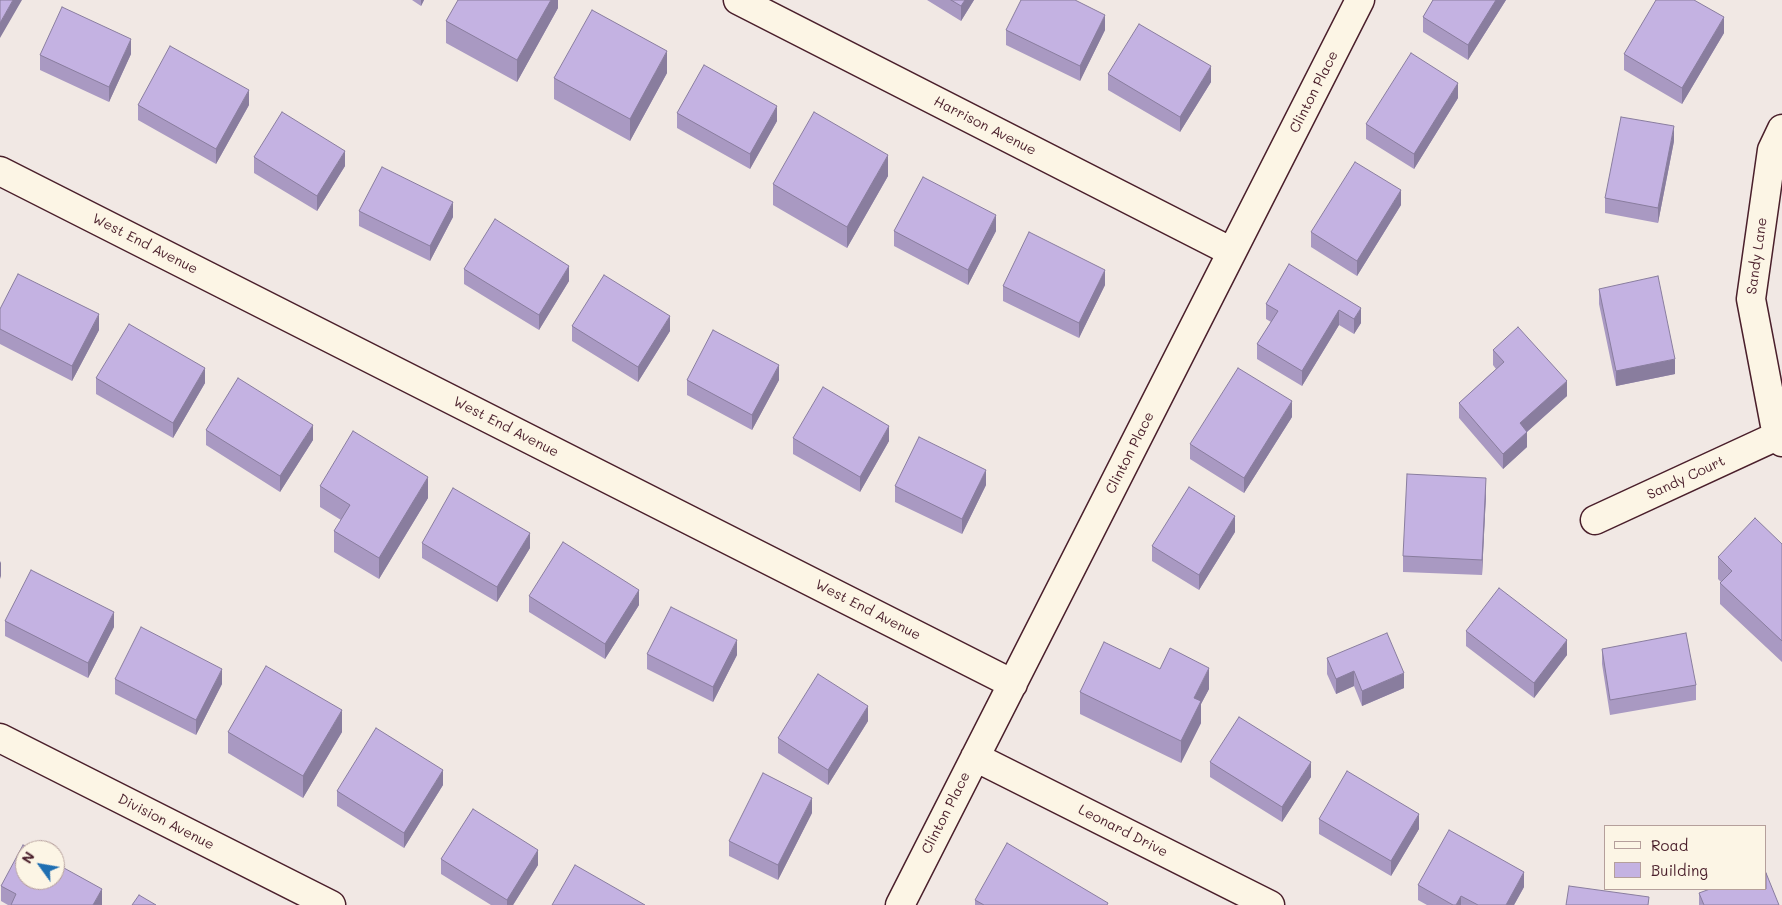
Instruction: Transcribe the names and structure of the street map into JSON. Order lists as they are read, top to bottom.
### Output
{
  "streets": {
    "street": [
      "Clinton Place",
      "Harrison Avenue",
      "West End Avenue",
      "Sandy Lane",
      "Sandy Court",
      "Division Avenue",
      "Leonard Drive"
    ]
  },
  "crossings": [
    ["Clinton Place", "Harrison Avenue"],
    ["Clinton Place", "West End Avenue"],
    ["Clinton Place", "Leonard Drive"],
    ["Sandy Lane", "Sandy Court"]
  ],
  "legend": ["Road", "Building"],
  "north": "top left"
}
